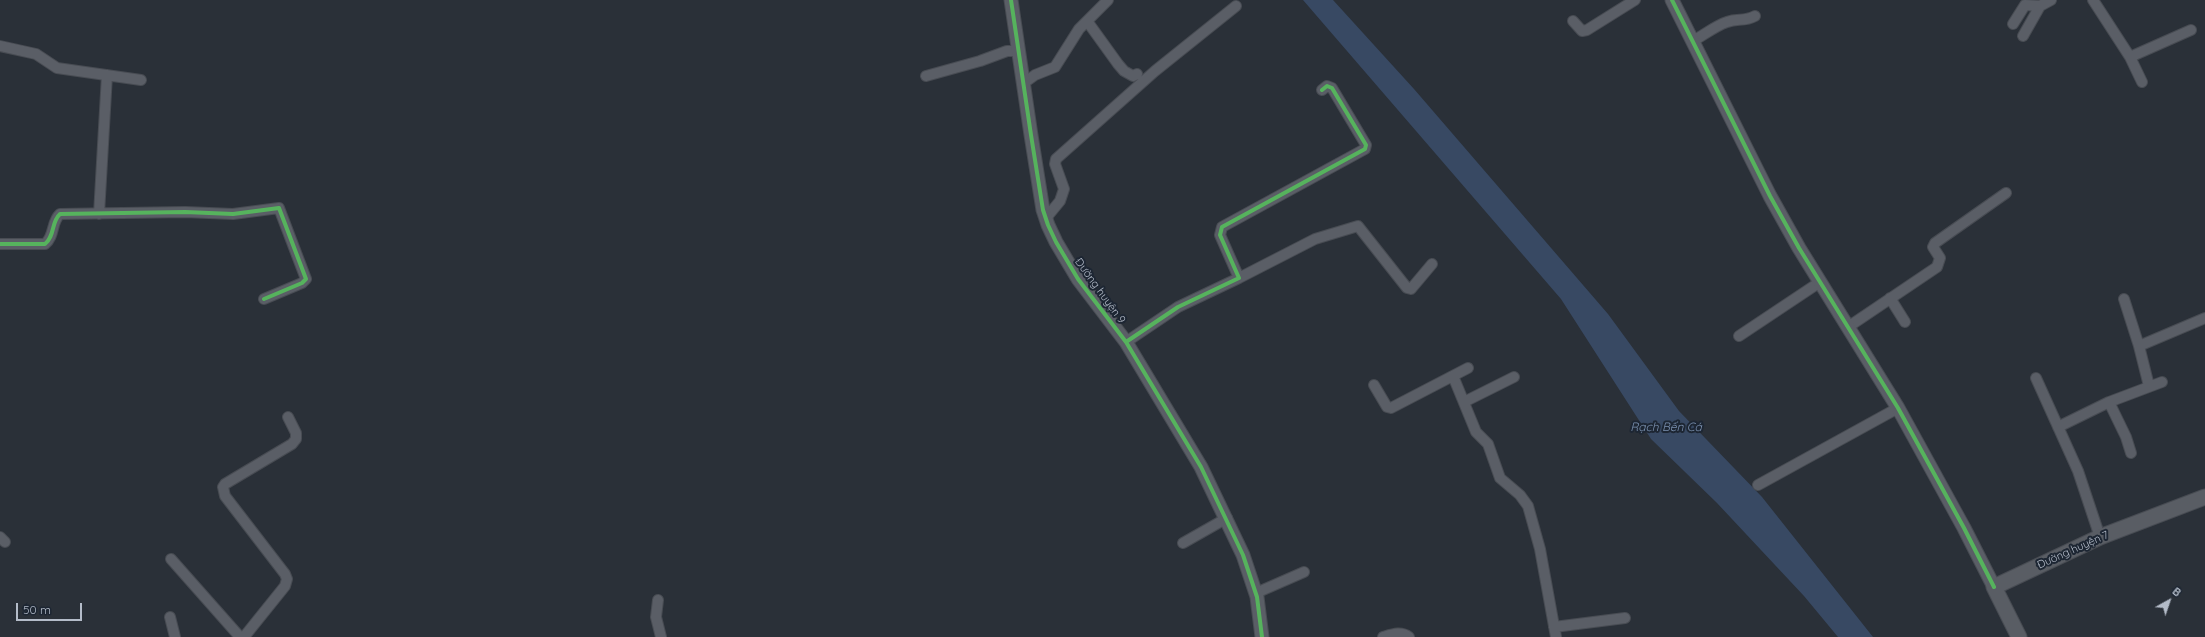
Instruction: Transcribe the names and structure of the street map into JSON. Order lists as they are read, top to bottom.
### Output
{
  "streets": {
    "main road": ["Đường huyện 7"],
    "street": ["Đường huyện 9"]
  },
  "water": ["Rạch Bến Cá"],
  "scale_bar": "50 m",
  "north": "top right"
}
